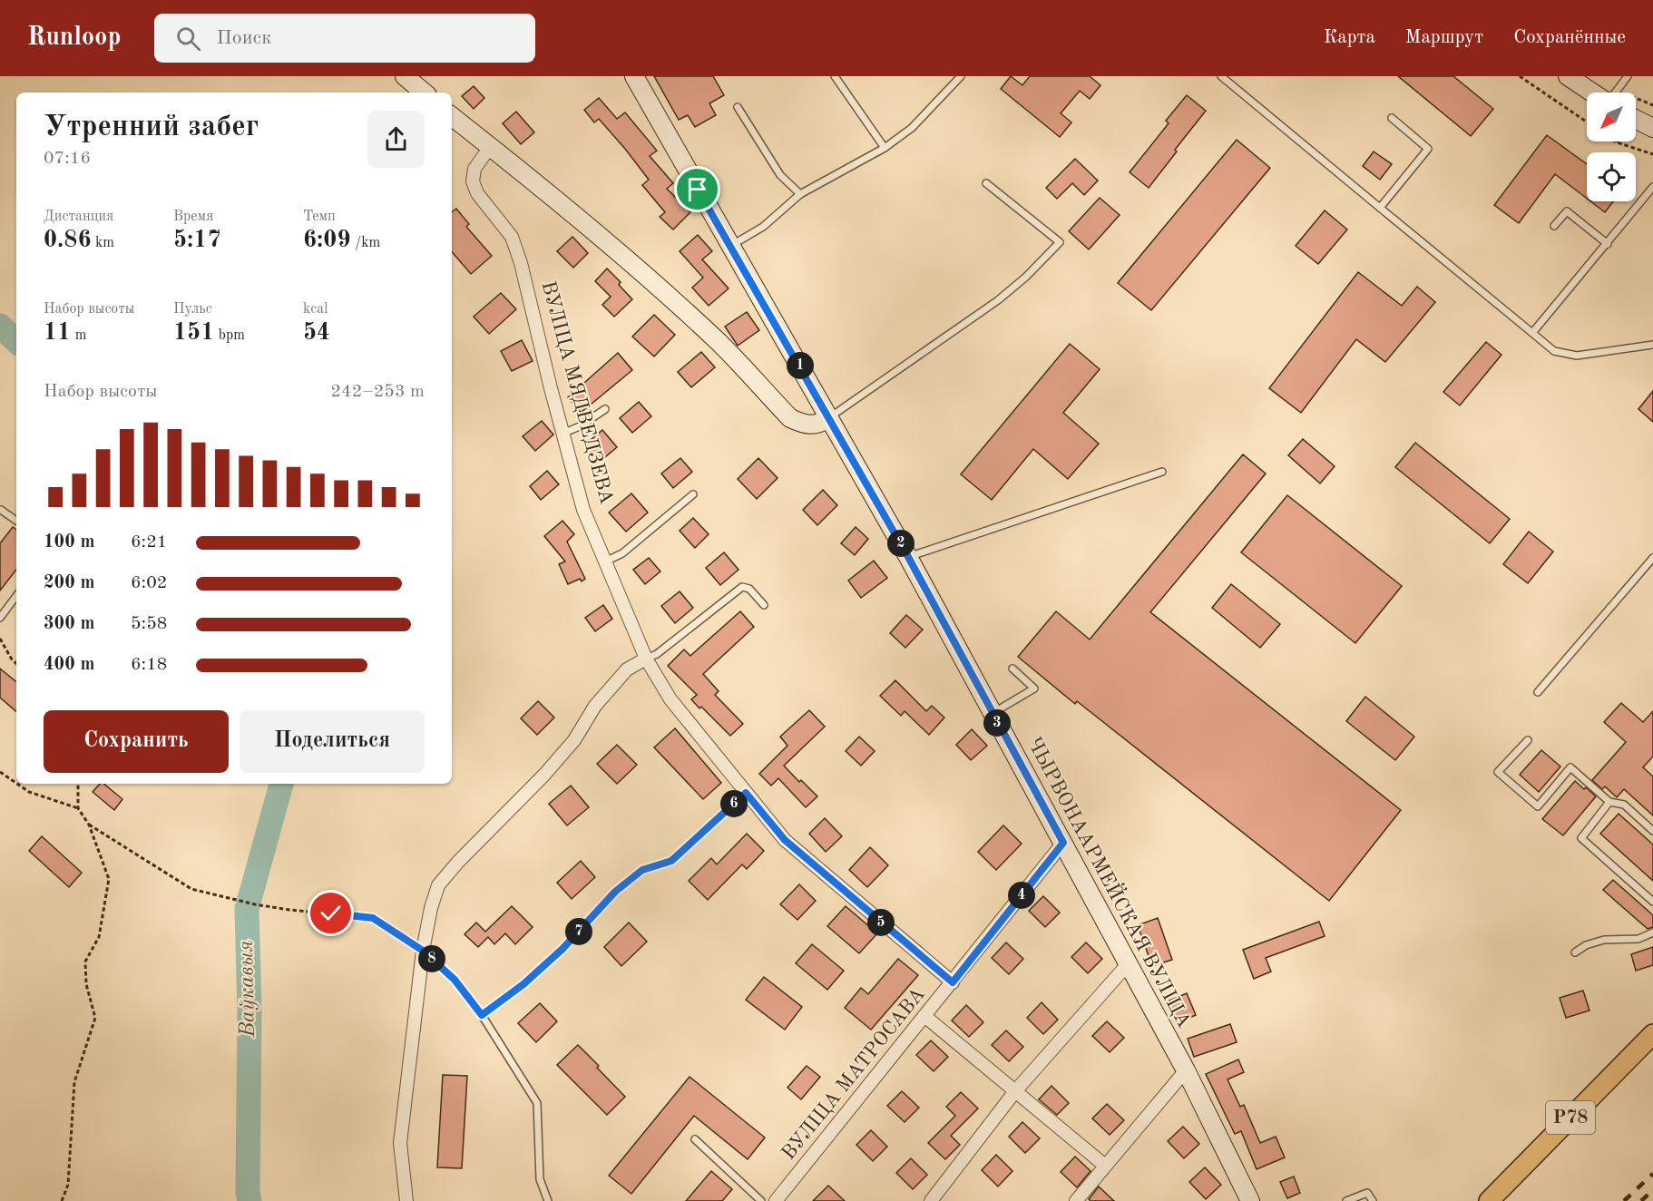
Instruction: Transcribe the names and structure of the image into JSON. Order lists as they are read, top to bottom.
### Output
{
  "streets": {
    "main road": ["Р78"],
    "street": ["ВУЛІЦА МЯДВЕДЗЕВА", "ЧЫРВОНААРМЕЙСКАЯ ВУЛІЦА", "ВУЛІЦА МАТРОСАВА"]
  },
  "crossings": [
    ["ВУЛІЦА МЯДВЕДЗЕВА", "ВУЛІЦА МАТРОСАВА"],
    ["ЧЫРВОНААРМЕЙСКАЯ ВУЛІЦА", "ВУЛІЦА МАТРОСАВА"]
  ],
  "water": ["Ваўкавыя"],
  "north": "bottom left",
  "page": {
    "header": "Runloop",
    "search": "Поиск",
    "nav": ["Карта", "Маршрут", "Сохранённые"],
    "heading": ["Утренний забег", "07:16"],
    "stats": [
      ["Дистанция", "0.86 km"],
      ["Время", "5:17"],
      ["Темп", "6:09 /km"],
      ["Набор высоты", "11 m"],
      ["Пульс", "151 bpm"],
      ["kcal", "54"]
    ],
    "pins": [
      "1",
      "2",
      "3",
      "6",
      "4",
      "5",
      "7",
      "8"
    ],
    "chart": ["Набор высоты", "242–253 m"],
    "list": [
      {
        "name": "100 m",
        "note": "6:21"
      },
      {
        "name": "200 m",
        "note": "6:02"
      },
      {
        "name": "300 m",
        "note": "5:58"
      },
      {
        "name": "400 m",
        "note": "6:18"
      }
    ],
    "buttons": ["Сохранить", "Поделиться"]
  }
}
